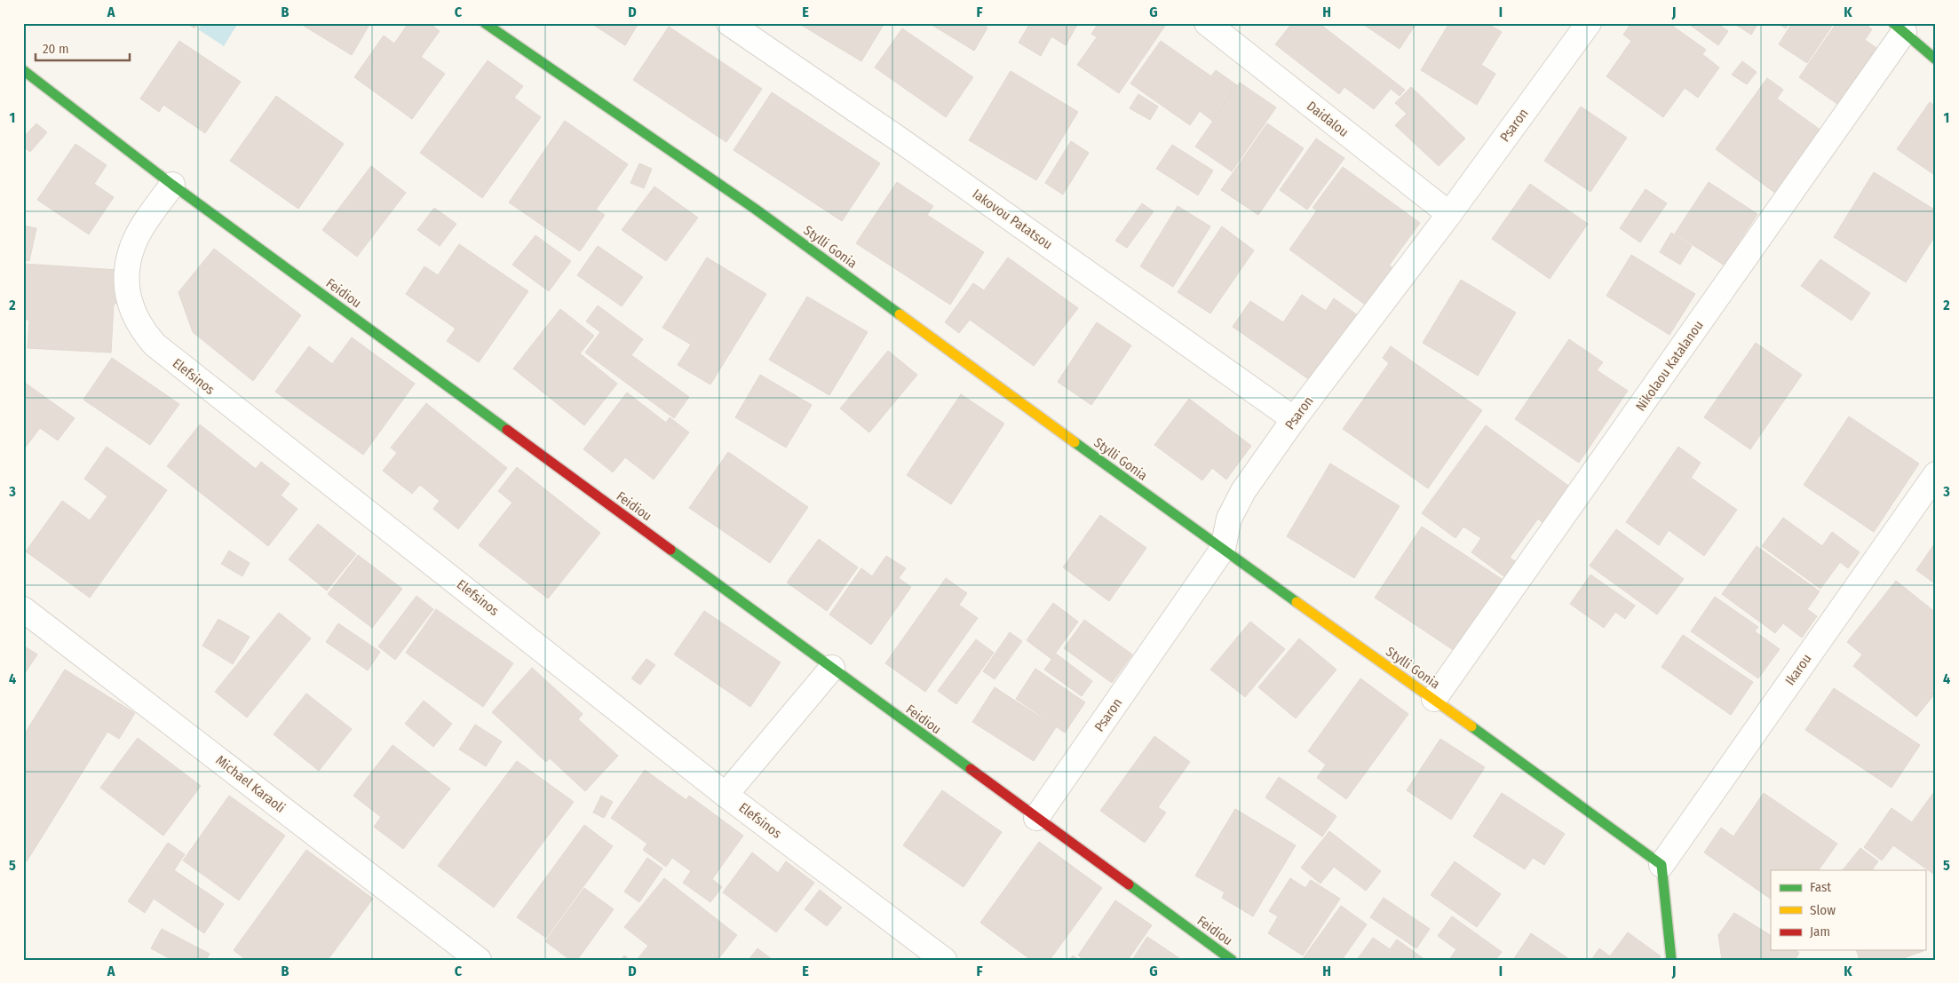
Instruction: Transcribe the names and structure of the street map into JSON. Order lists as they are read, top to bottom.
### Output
{
  "streets": {
    "street": [
      "Daidalou",
      "Psaron",
      "Iakovou Patatsou",
      "Stylli Gonia",
      "Feidiou",
      "Nikolaou Katalanou",
      "Elefsinos",
      "Ikarou",
      "Michael Karaoli"
    ]
  },
  "crossings": [
    ["Daidalou", "Psaron"],
    ["Psaron", "Iakovou Patatsou"],
    ["Psaron", "Stylli Gonia"],
    ["Psaron", "Feidiou"],
    ["Stylli Gonia", "Nikolaou Katalanou"],
    ["Stylli Gonia", "Ikarou"],
    ["Feidiou", "Elefsinos"]
  ],
  "legend": ["Fast", "Slow", "Jam"],
  "scale_bar": "20 m",
  "grid": {
    "columns": [
      "A",
      "B",
      "C",
      "D",
      "E",
      "F",
      "G",
      "H",
      "I",
      "J",
      "K"
    ],
    "rows": [
      "1",
      "2",
      "3",
      "4",
      "5"
    ]
  }
}
